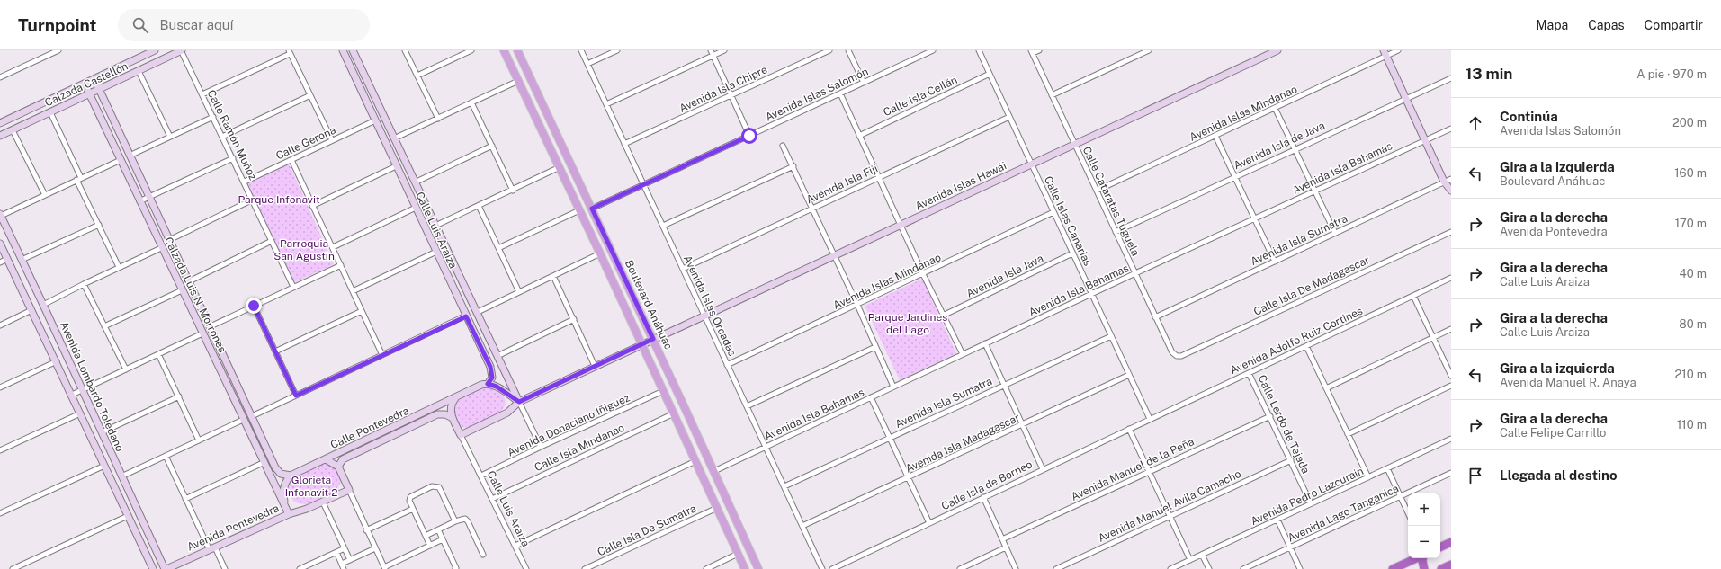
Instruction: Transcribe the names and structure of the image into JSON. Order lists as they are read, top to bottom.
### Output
{
  "streets": {
    "main road": ["Boulevard Anáhuac"],
    "street": [
      "Calzada Castellón",
      "Avenida Isla Chipre",
      "Avenida Islas Salomón",
      "Calle Isla Ceilán",
      "Avenida Islas Mindanao",
      "Calle Ramón Muñoz",
      "Calle Gerona",
      "Avenida Isla de Java",
      "Avenida Isla Bahamas",
      "Avenida Isla Fiji",
      "Avenida Islas Hawái",
      "Calle Cataratas Tuguela",
      "Calle Islas Canarias",
      "Calle Luis Araiza",
      "Avenida Isla Sumatra",
      "Avenida Isla Java",
      "Calle Isla De Madagascar",
      "Calzada Luis N. Morrones",
      "Avenida Islas Orcadas",
      "Avenida Adolfo Ruiz Cortines",
      "Avenida Lombardo Toledano",
      "Calle Lerdo de Tejada",
      "Avenida Donaciano Iñiguez",
      "Calle Pontevedra",
      "Avenida Isla Madagascar",
      "Calle Isla Mindanao",
      "Avenida Manuel de la Peña",
      "Calle Isla de Borneo",
      "Avenida Pedro Lazcurain",
      "Avenida Manuel Avila Camacho",
      "Avenida Lago Tanganica",
      "Avenida Pontevedra",
      "Calle Isla De Sumatra"
    ]
  },
  "crossings": [
    ["Calzada Castellón", "Calle Ramón Muñoz"],
    ["Calzada Castellón", "Calzada Luis N. Morrones"],
    ["Avenida Isla Chipre", "Avenida Islas Orcadas"],
    ["Avenida Islas Salomón", "Boulevard Anáhuac"],
    ["Avenida Islas Salomón", "Avenida Islas Orcadas"],
    ["Calle Isla Ceilán", "Calle Islas Canarias"],
    ["Avenida Islas Mindanao", "Calle Cataratas Tuguela"],
    ["Avenida Islas Mindanao", "Calle Islas Canarias"],
    ["Avenida Islas Mindanao", "Avenida Islas Orcadas"],
    ["Calle Ramón Muñoz", "Calle Gerona"],
    ["Calle Gerona", "Calle Luis Araiza"],
    ["Avenida Isla de Java", "Calle Cataratas Tuguela"],
    ["Avenida Isla Bahamas", "Calle Cataratas Tuguela"],
    ["Avenida Isla Bahamas", "Calle Islas Canarias"],
    ["Avenida Isla Bahamas", "Boulevard Anáhuac"],
    ["Avenida Isla Bahamas", "Avenida Islas Orcadas"],
    ["Avenida Isla Fiji", "Calle Islas Canarias"],
    ["Avenida Isla Fiji", "Avenida Islas Orcadas"],
    ["Avenida Islas Hawái", "Calle Cataratas Tuguela"],
    ["Avenida Islas Hawái", "Calle Islas Canarias"],
    ["Avenida Islas Hawái", "Boulevard Anáhuac"],
    ["Avenida Islas Hawái", "Avenida Islas Orcadas"],
    ["Calle Cataratas Tuguela", "Avenida Isla Sumatra"],
    ["Calle Cataratas Tuguela", "Calle Isla De Madagascar"],
    ["Calle Islas Canarias", "Avenida Isla Sumatra"],
    ["Calle Islas Canarias", "Avenida Isla Java"],
    ["Calle Islas Canarias", "Avenida Adolfo Ruiz Cortines"],
    ["Calle Islas Canarias", "Avenida Isla Madagascar"],
    ["Calle Islas Canarias", "Calle Isla de Borneo"],
    ["Calle Luis Araiza", "Avenida Donaciano Iñiguez"],
    ["Calle Luis Araiza", "Calle Pontevedra"],
    ["Calle Luis Araiza", "Calle Isla Mindanao"],
    ["Avenida Isla Sumatra", "Avenida Islas Orcadas"],
    ["Calzada Luis N. Morrones", "Calle Pontevedra"],
    ["Calzada Luis N. Morrones", "Avenida Pontevedra"],
    ["Boulevard Anáhuac", "Avenida Donaciano Iñiguez"],
    ["Boulevard Anáhuac", "Calle Isla Mindanao"],
    ["Boulevard Anáhuac", "Calle Isla De Sumatra"],
    ["Avenida Islas Orcadas", "Avenida Isla Madagascar"],
    ["Avenida Adolfo Ruiz Cortines", "Calle Lerdo de Tejada"],
    ["Avenida Adolfo Ruiz Cortines", "Calle Isla de Borneo"],
    ["Avenida Lombardo Toledano", "Avenida Pontevedra"],
    ["Calle Lerdo de Tejada", "Avenida Manuel de la Peña"],
    ["Calle Lerdo de Tejada", "Avenida Pedro Lazcurain"],
    ["Calle Lerdo de Tejada", "Avenida Manuel Avila Camacho"]
  ],
  "parks": [
    "Parque Infonavit",
    "Parroquia San Agustin",
    "Parque Jardines del Lago",
    "Glorieta Infonavit 2"
  ],
  "page": {
    "header": "Turnpoint",
    "search": "Buscar aquí",
    "nav": ["Mapa", "Capas", "Compartir"],
    "heading": ["13 min", "A pie · 970 m"],
    "list": [
      ["Continúa", "Avenida Islas Salomón", "200 m"],
      ["Gira a la izquierda", "Boulevard Anáhuac", "160 m"],
      ["Gira a la derecha", "Avenida Pontevedra", "170 m"],
      ["Gira a la derecha", "Calle Luis Araiza", "40 m"],
      ["Gira a la derecha", "Calle Luis Araiza", "80 m"],
      ["Gira a la izquierda", "Avenida Manuel R. Anaya", "210 m"],
      ["Gira a la derecha", "Calle Felipe Carrillo", "110 m"],
      "Llegada al destino"
    ],
    "map_buttons": ["+", "−"]
  }
}
